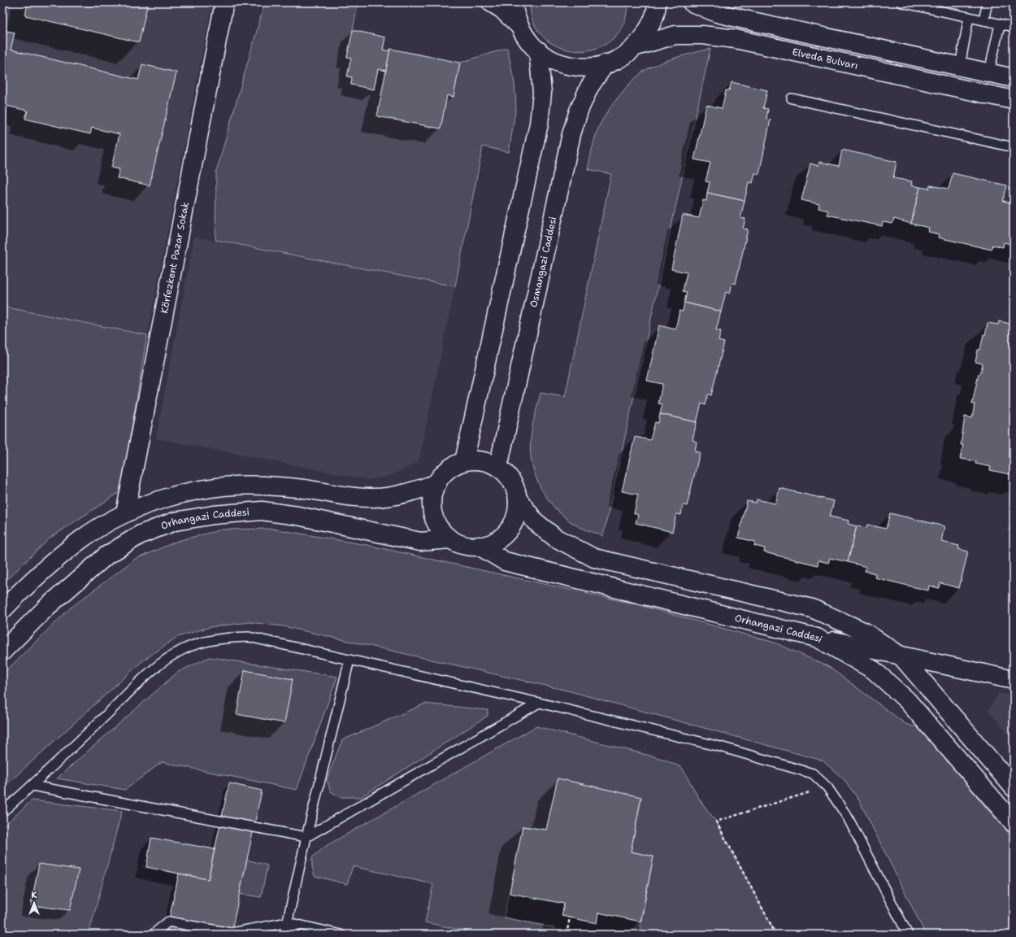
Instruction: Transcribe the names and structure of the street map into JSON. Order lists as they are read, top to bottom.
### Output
{
  "streets": {
    "street": [
      "Elveda Bulvarı",
      "Körfezkent Pazar Sokak",
      "Osmangazi Caddesi",
      "Orhangazi Caddesi"
    ]
  },
  "crossings": [
    ["Osmangazi Caddesi", "Orhangazi Caddesi"]
  ],
  "north": "top"
}
